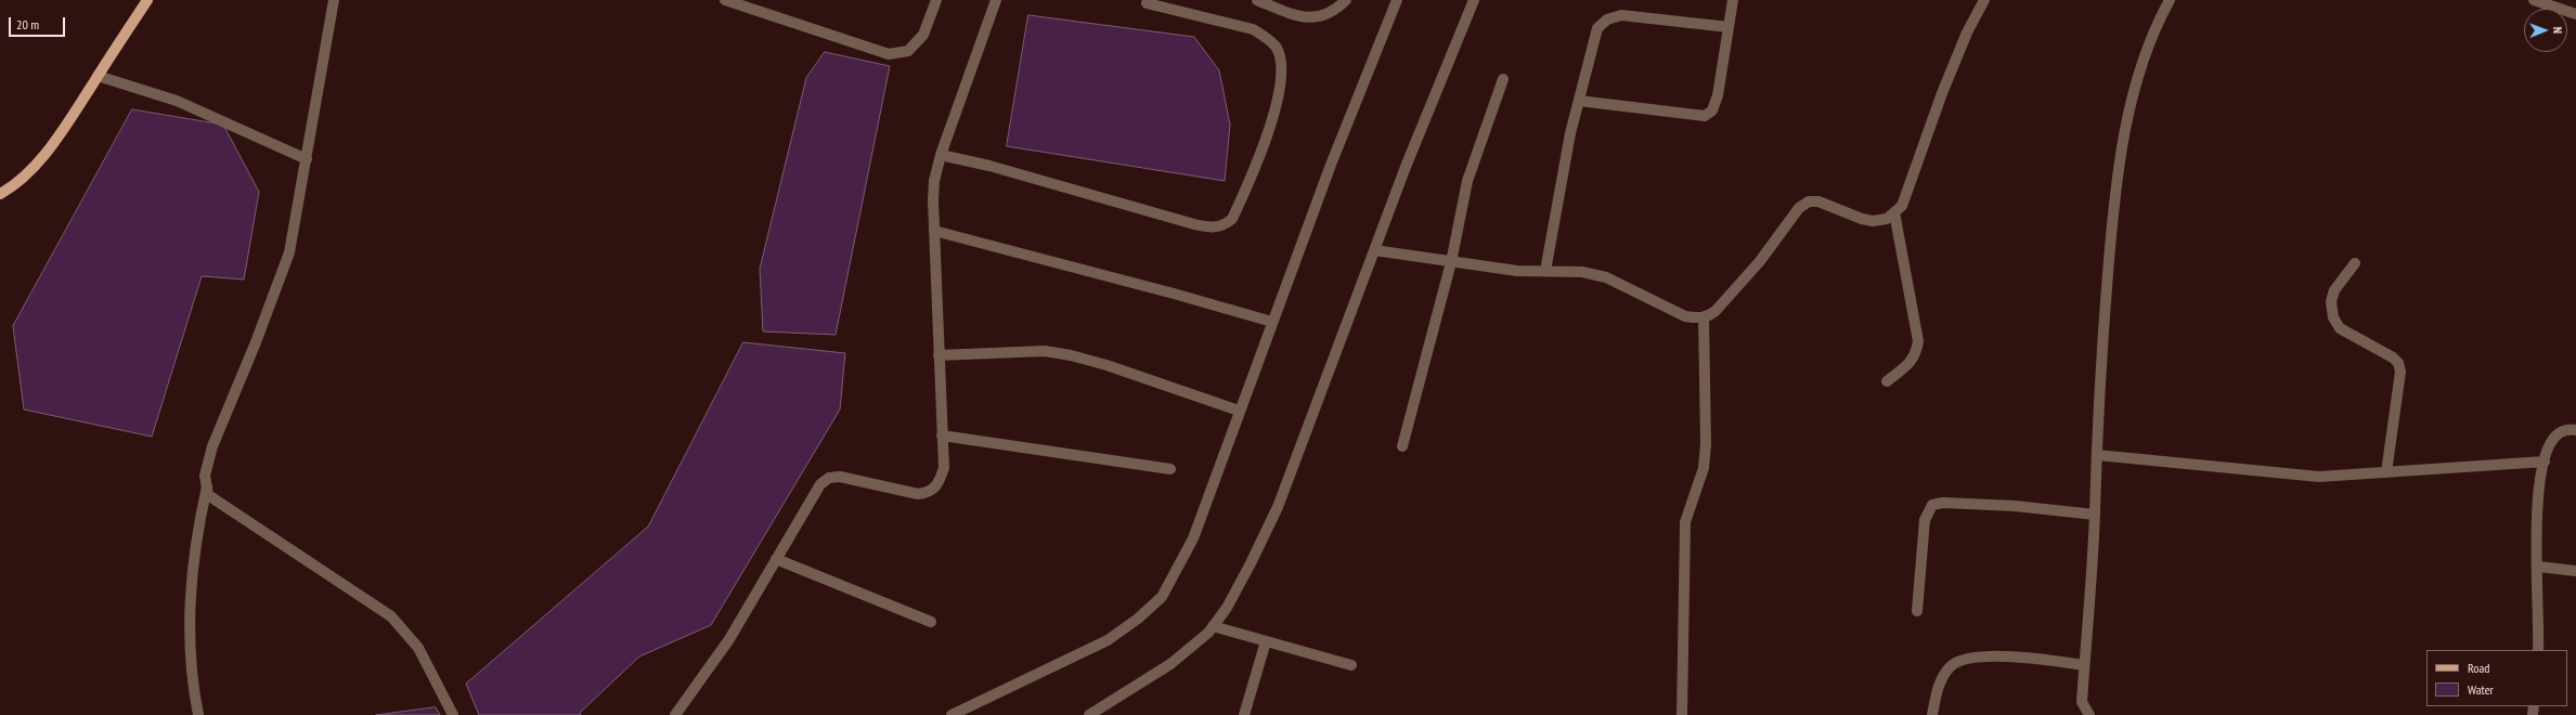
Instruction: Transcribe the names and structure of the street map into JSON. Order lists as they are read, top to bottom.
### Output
{
  "legend": ["Road", "Water"],
  "scale_bar": "20 m",
  "north": "right"
}
